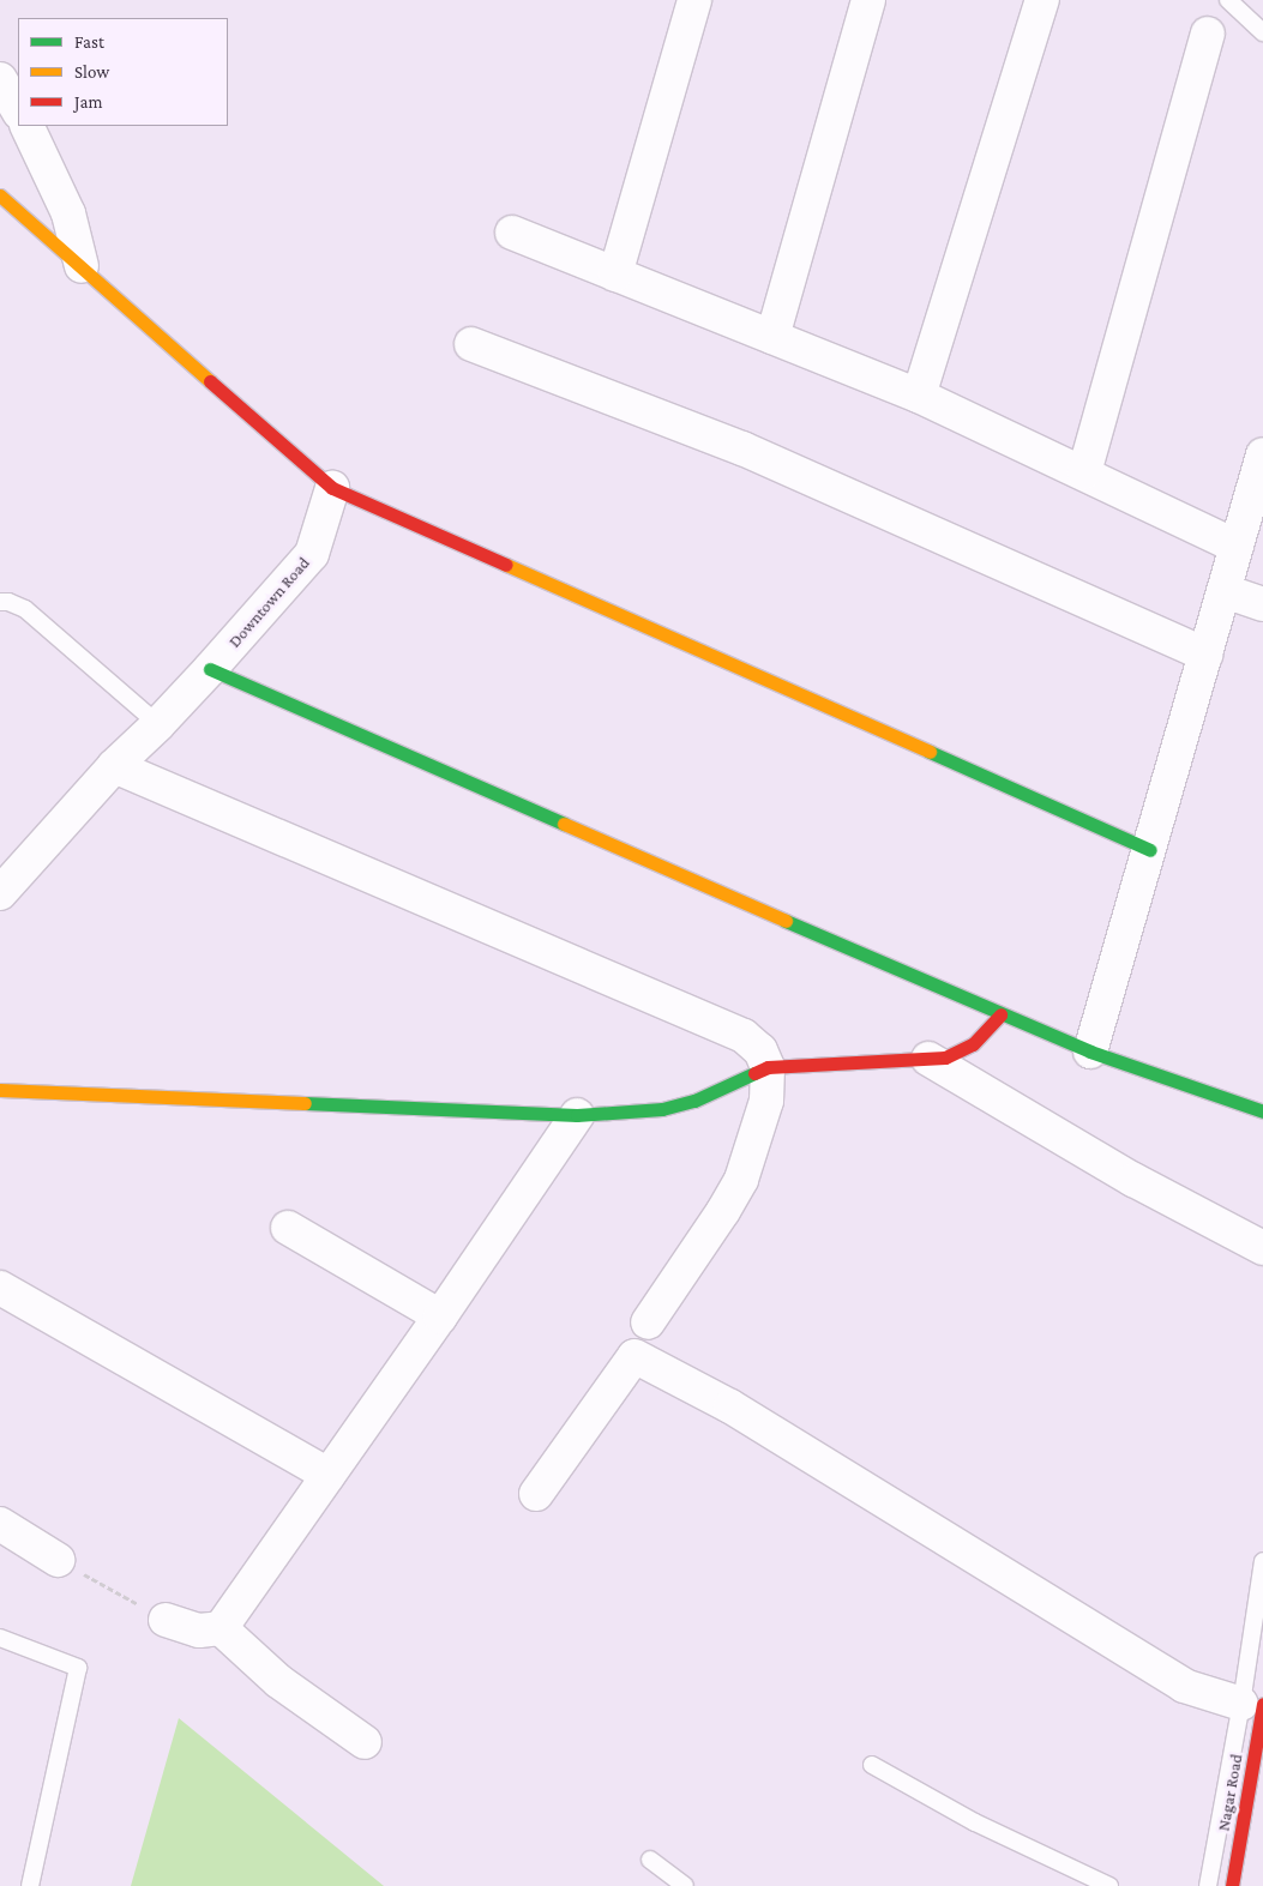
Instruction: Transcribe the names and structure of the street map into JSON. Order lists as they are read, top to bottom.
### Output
{
  "streets": {
    "main road": ["Nagar Road"],
    "street": ["Downtown Road"]
  },
  "legend": ["Fast", "Slow", "Jam"]
}
